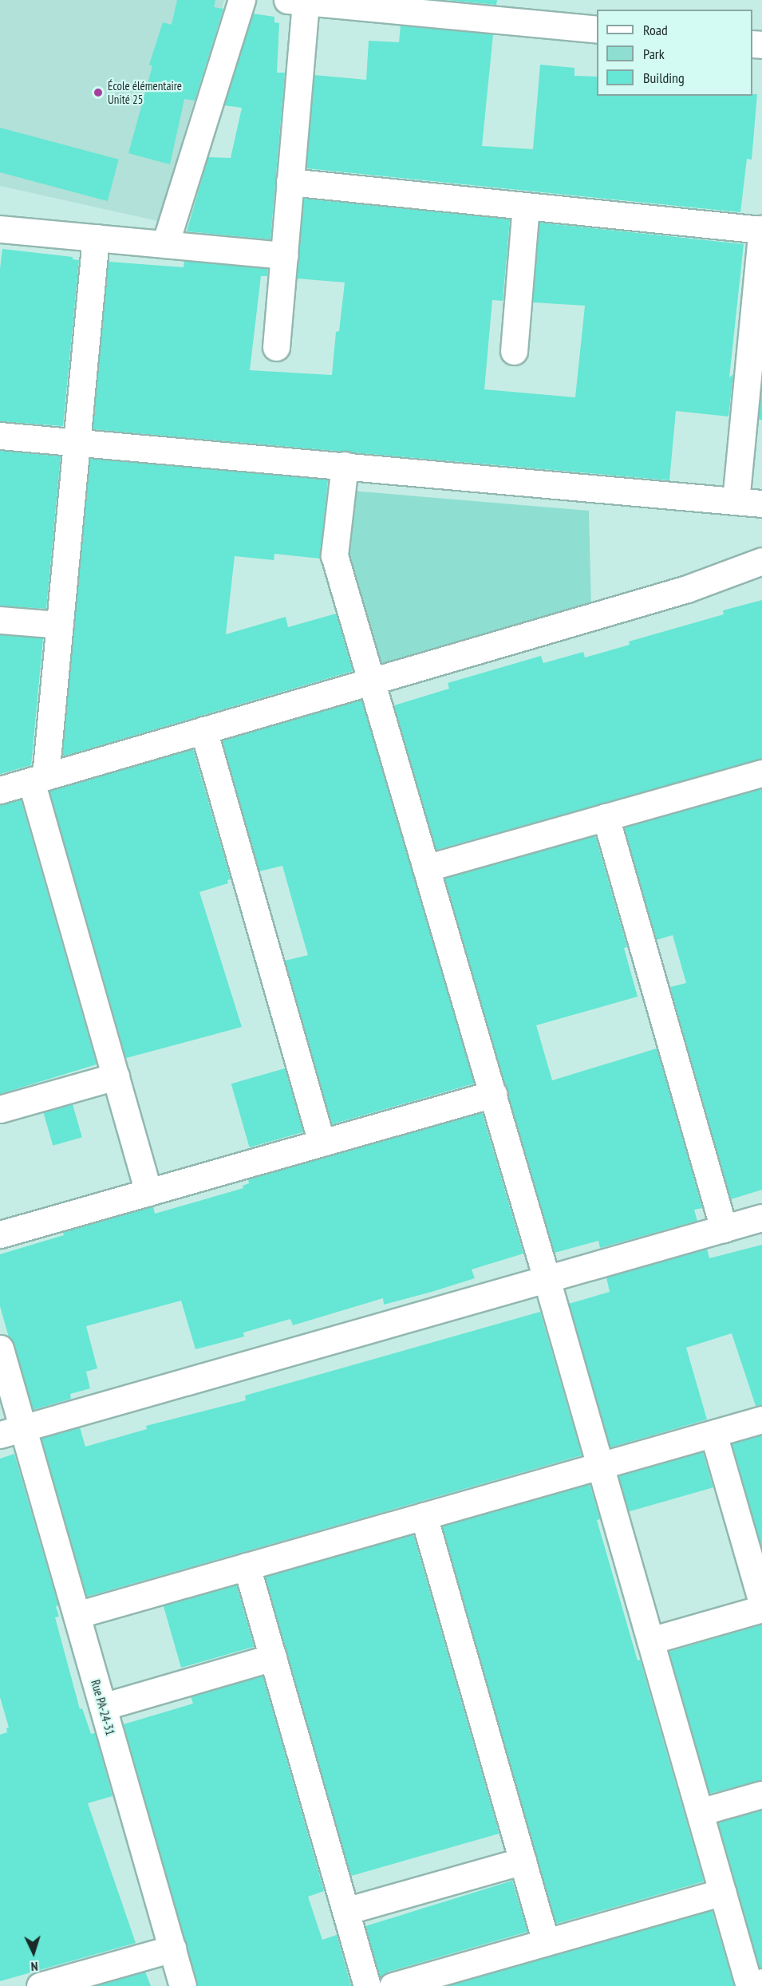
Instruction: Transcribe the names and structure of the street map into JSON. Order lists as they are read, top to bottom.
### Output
{
  "streets": {
    "street": ["Rue PA-24-31"]
  },
  "places": ["École élémentaire Unité 25"],
  "legend": ["Road", "Park", "Building"],
  "north": "bottom"
}
